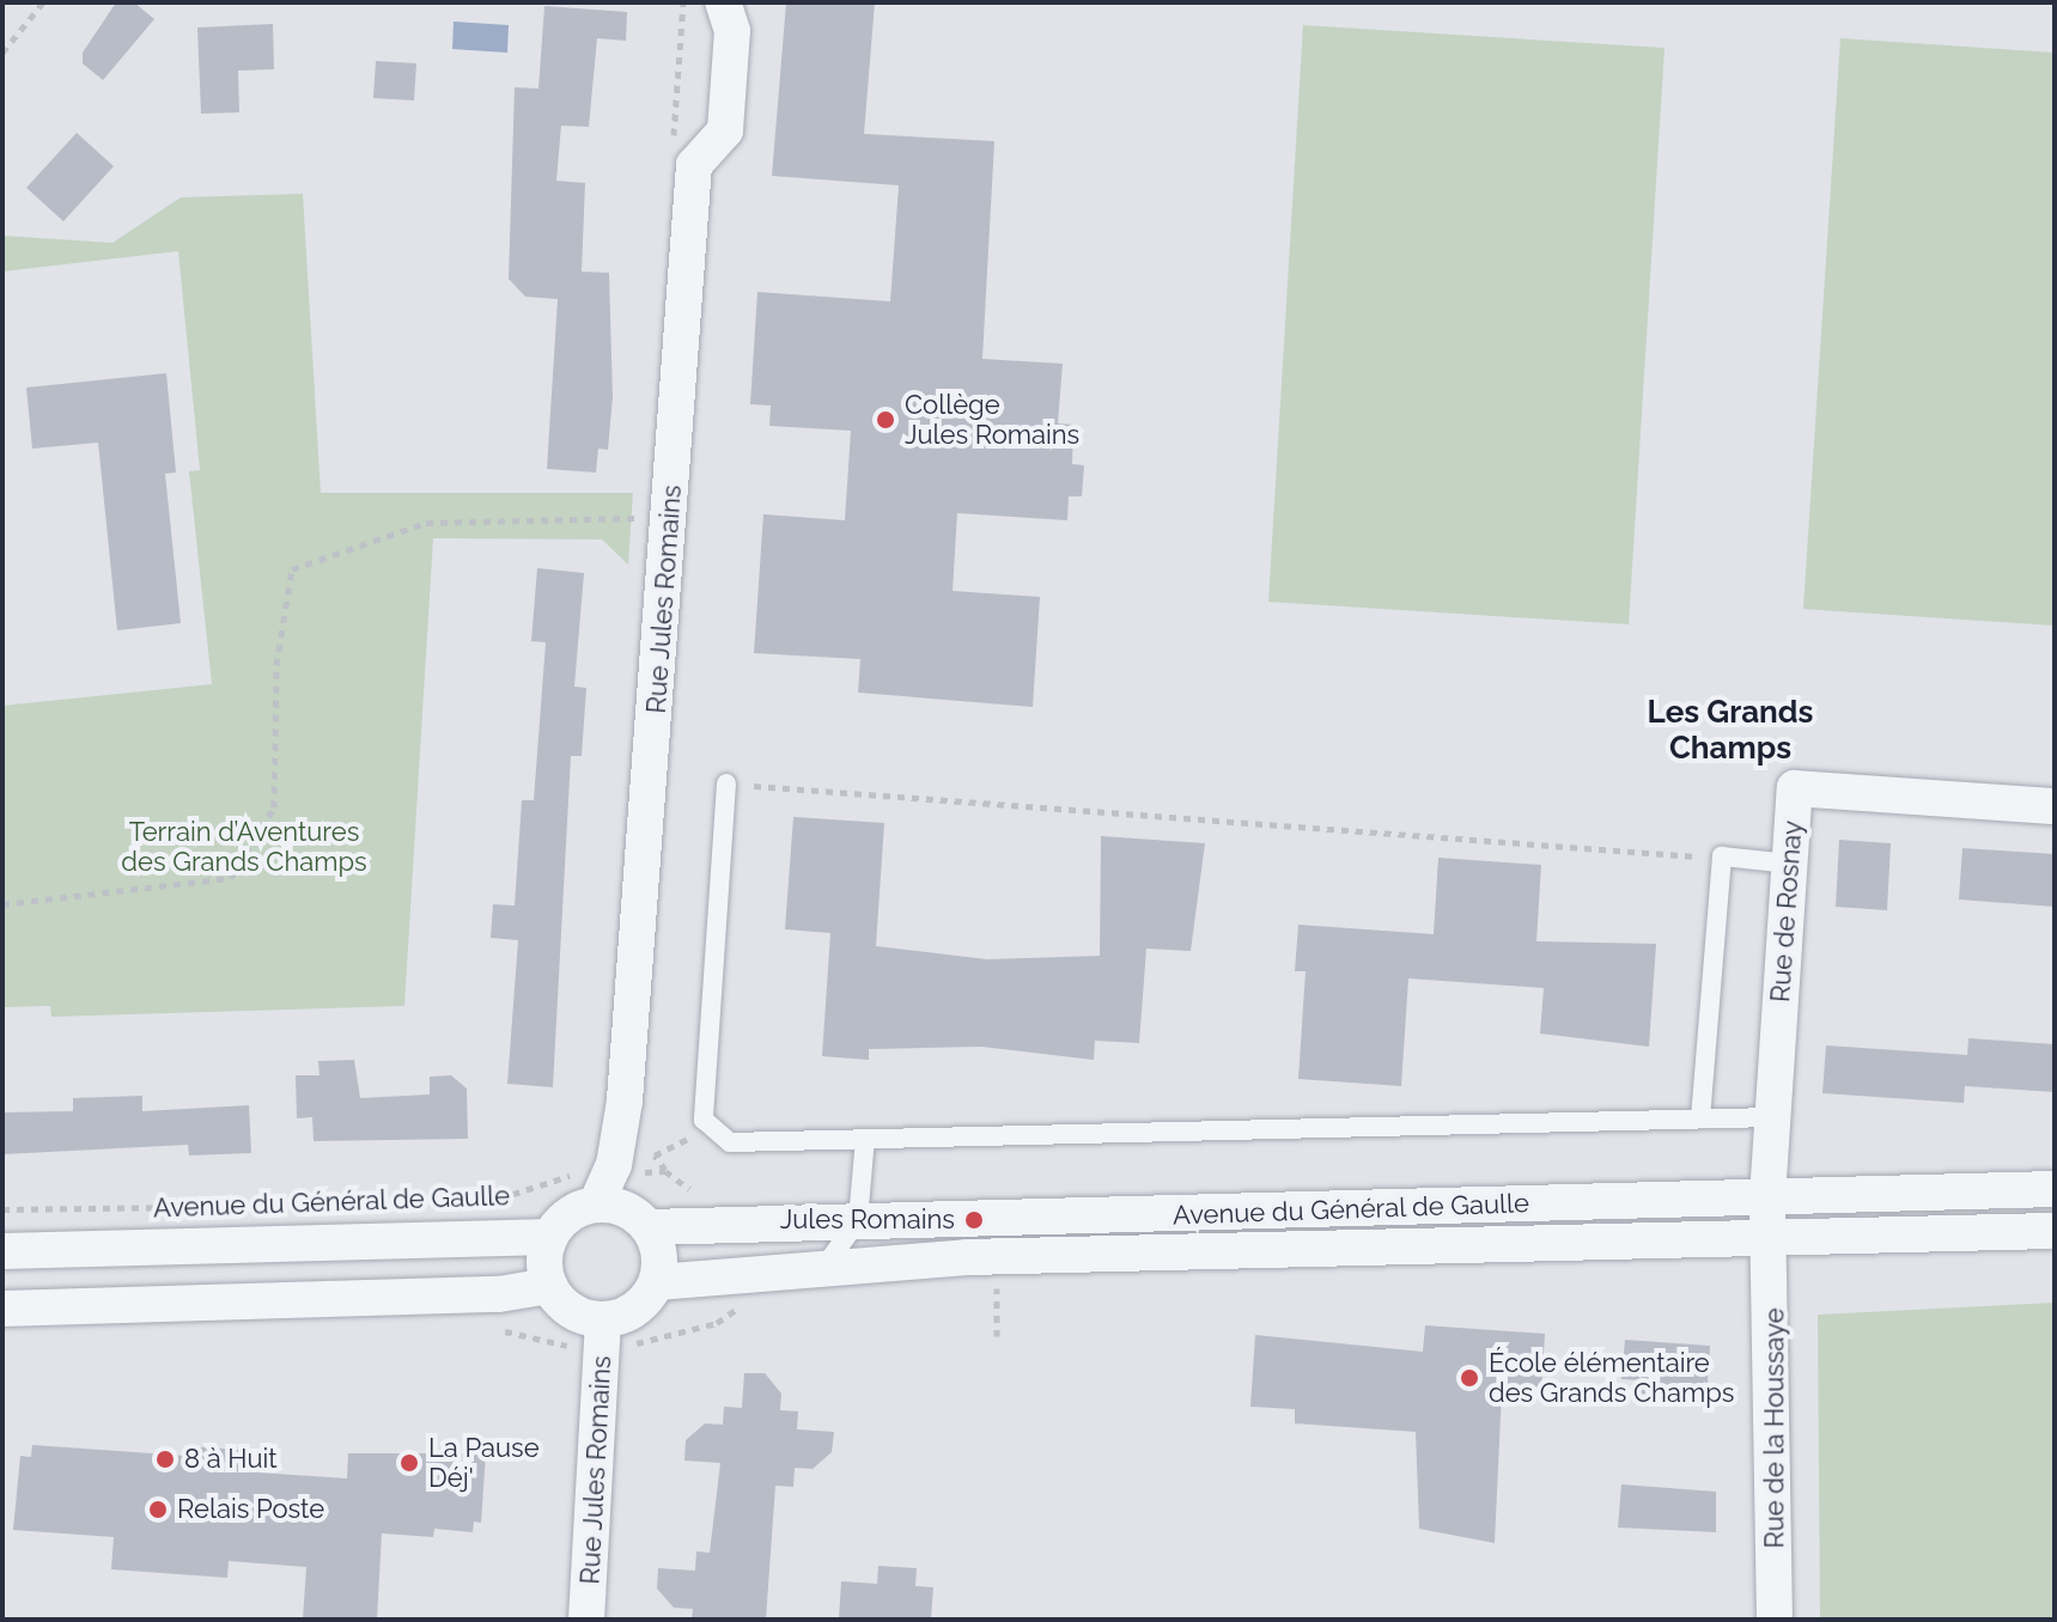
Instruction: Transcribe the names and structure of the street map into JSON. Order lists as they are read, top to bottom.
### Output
{
  "streets": {
    "street": [
      "Rue Jules Romains",
      "Rue de Rosnay",
      "Avenue du Général de Gaulle",
      "Rue de la Houssaye"
    ]
  },
  "crossings": [
    ["Rue Jules Romains", "Avenue du Général de Gaulle"],
    ["Rue de Rosnay", "Avenue du Général de Gaulle"],
    ["Rue de Rosnay", "Rue de la Houssaye"],
    ["Avenue du Général de Gaulle", "Rue de la Houssaye"]
  ],
  "districts": ["Les Grands Champs"],
  "parks": ["Terrain d’Aventures des Grands Champs"],
  "places": [
    "Collège Jules Romains",
    "Jules Romains",
    "École élémentaire des Grands Champs",
    "8 à Huit",
    "La Pause Déj'",
    "Relais Poste"
  ]
}
